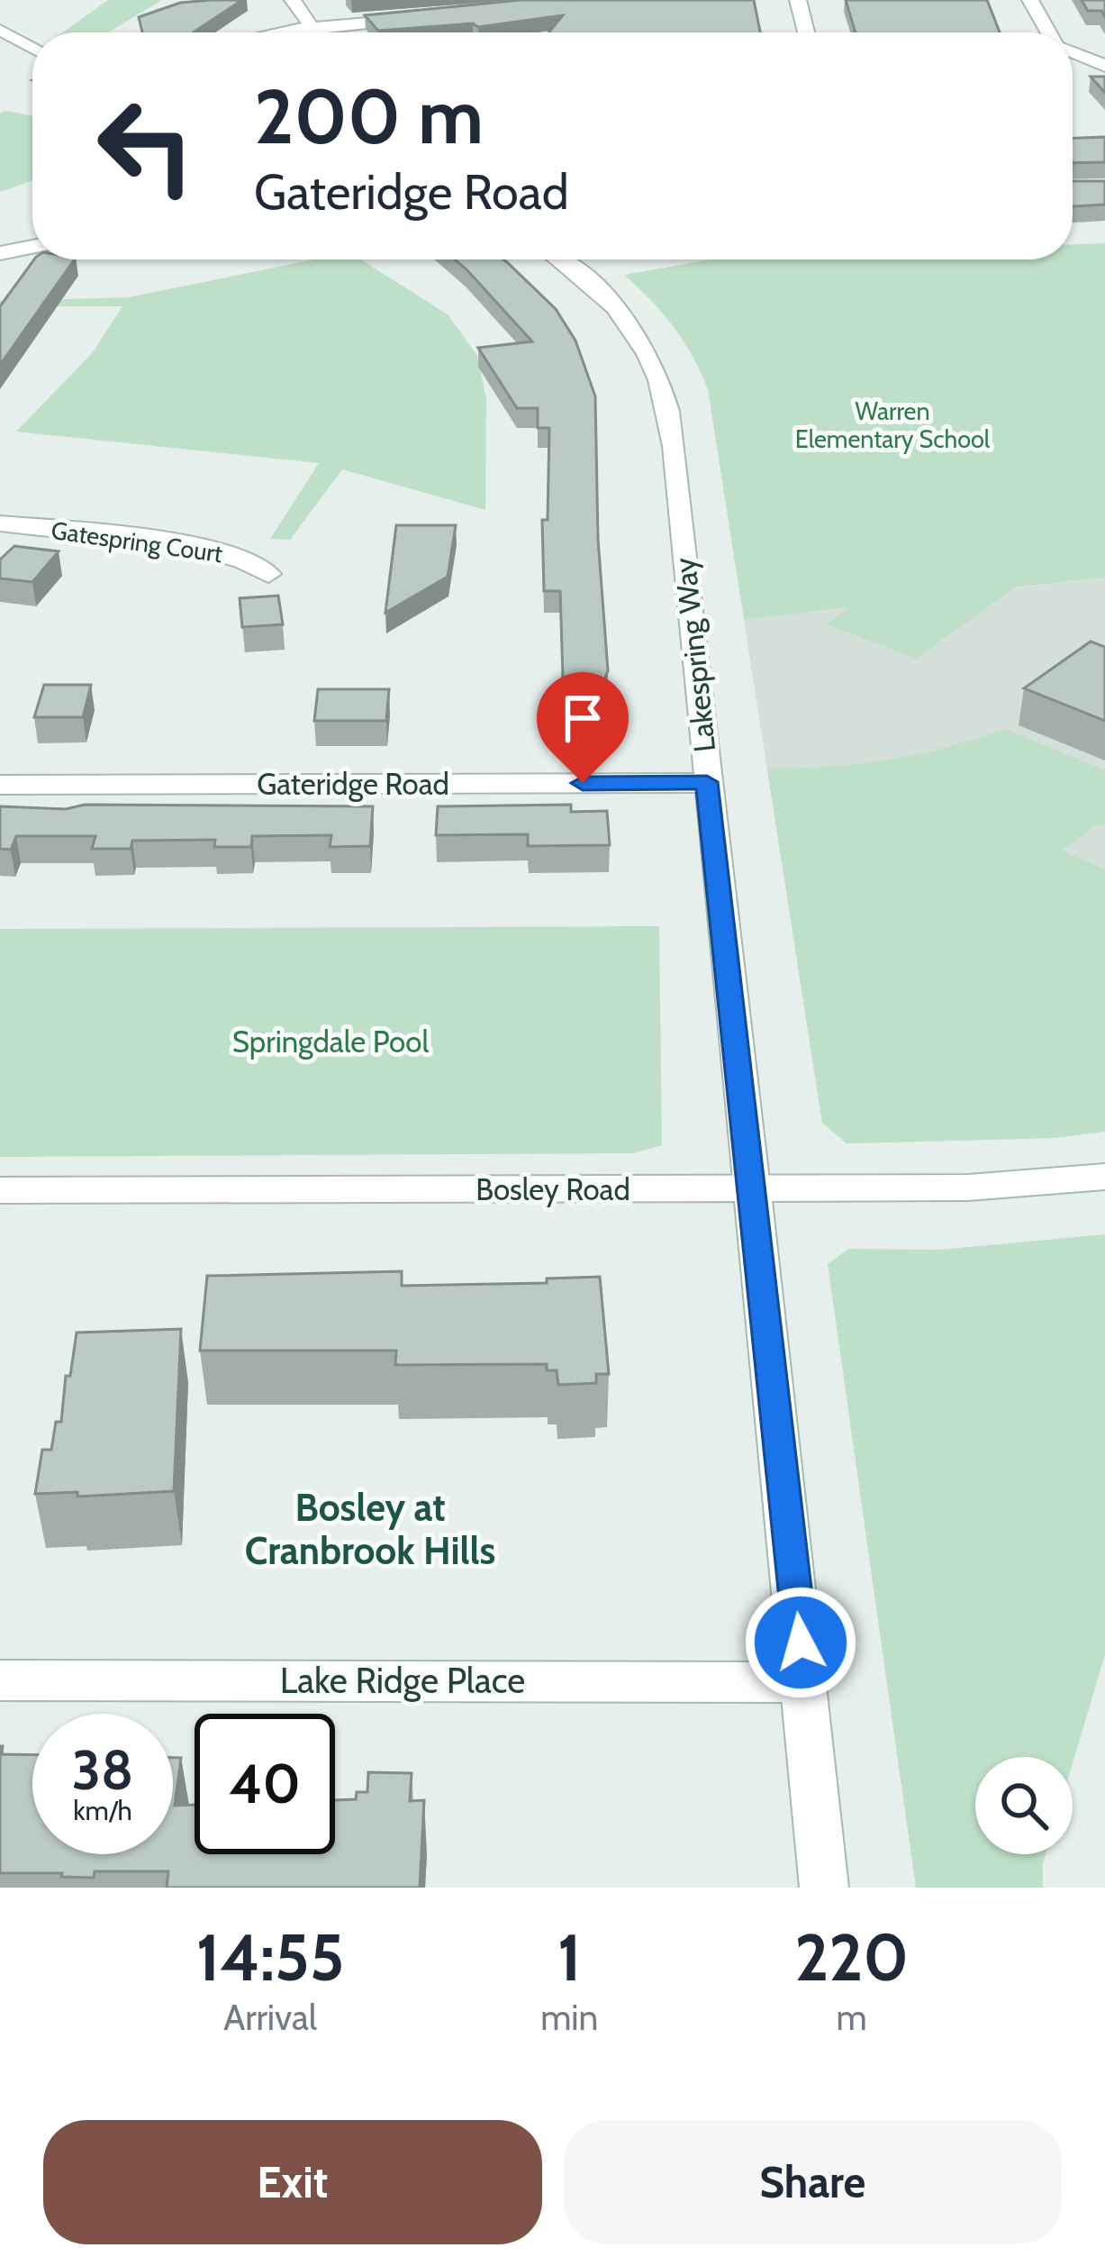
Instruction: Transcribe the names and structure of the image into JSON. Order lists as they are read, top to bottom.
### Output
{
  "streets": {
    "street": [
      "Gatespring Court",
      "Lakespring Way",
      "Gateridge Road",
      "Bosley Road",
      "Lake Ridge Place"
    ]
  },
  "crossings": [
    ["Lakespring Way", "Gateridge Road"],
    ["Lakespring Way", "Bosley Road"],
    ["Lakespring Way", "Lake Ridge Place"]
  ],
  "districts": ["Bosley at Cranbrook Hills"],
  "parks": ["Warren Elementary School", "Springdale Pool"],
  "page": {
    "turn": ["200 m", "Gateridge Road"],
    "speed": "38 km/h",
    "limit": "40",
    "eta": [
      "14:55",
      "Arrival",
      "1",
      "min",
      "220",
      "m"
    ],
    "buttons": ["Exit", "Share"]
  }
}
